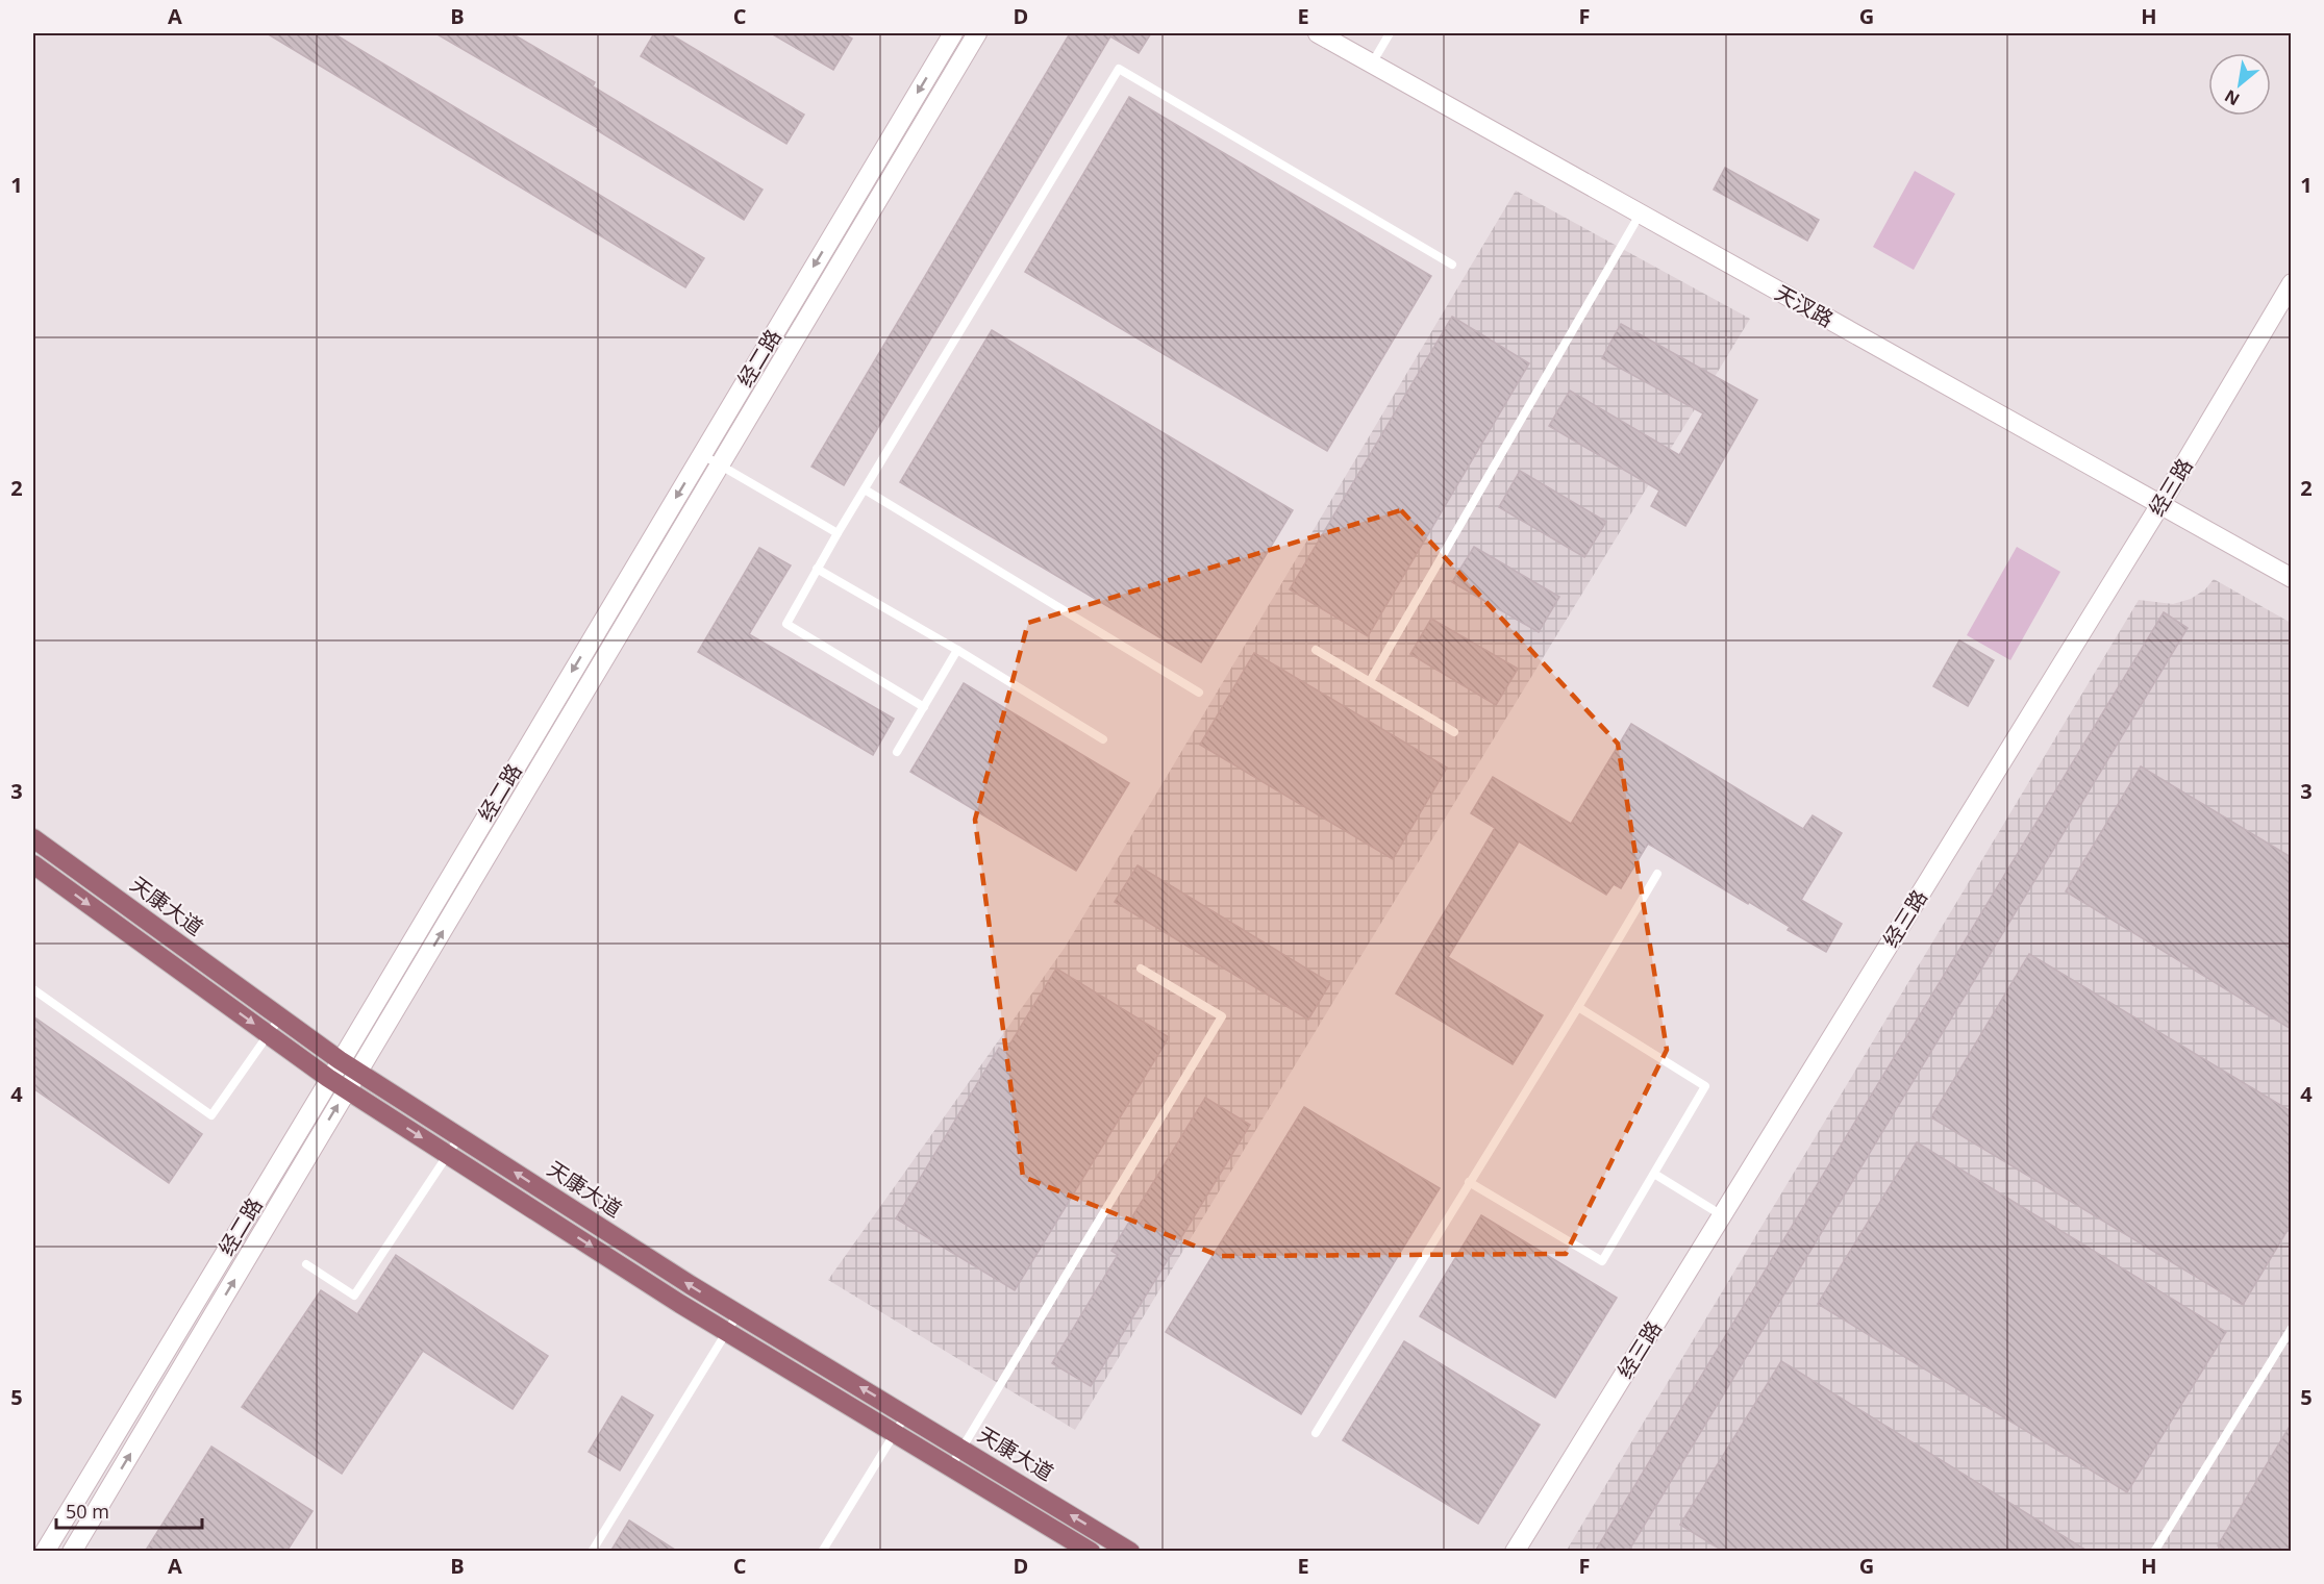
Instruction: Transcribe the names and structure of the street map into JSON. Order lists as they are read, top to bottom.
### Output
{
  "streets": {
    "main road": ["天康大道"],
    "street": ["天汊路", "经二路", "经三路"]
  },
  "crossings": [
    ["天汊路", "经三路"],
    ["经二路", "天康大道"]
  ],
  "scale_bar": "50 m",
  "north": "bottom left",
  "grid": {
    "columns": [
      "A",
      "B",
      "C",
      "D",
      "E",
      "F",
      "G",
      "H"
    ],
    "rows": [
      "1",
      "2",
      "3",
      "4",
      "5"
    ]
  }
}
